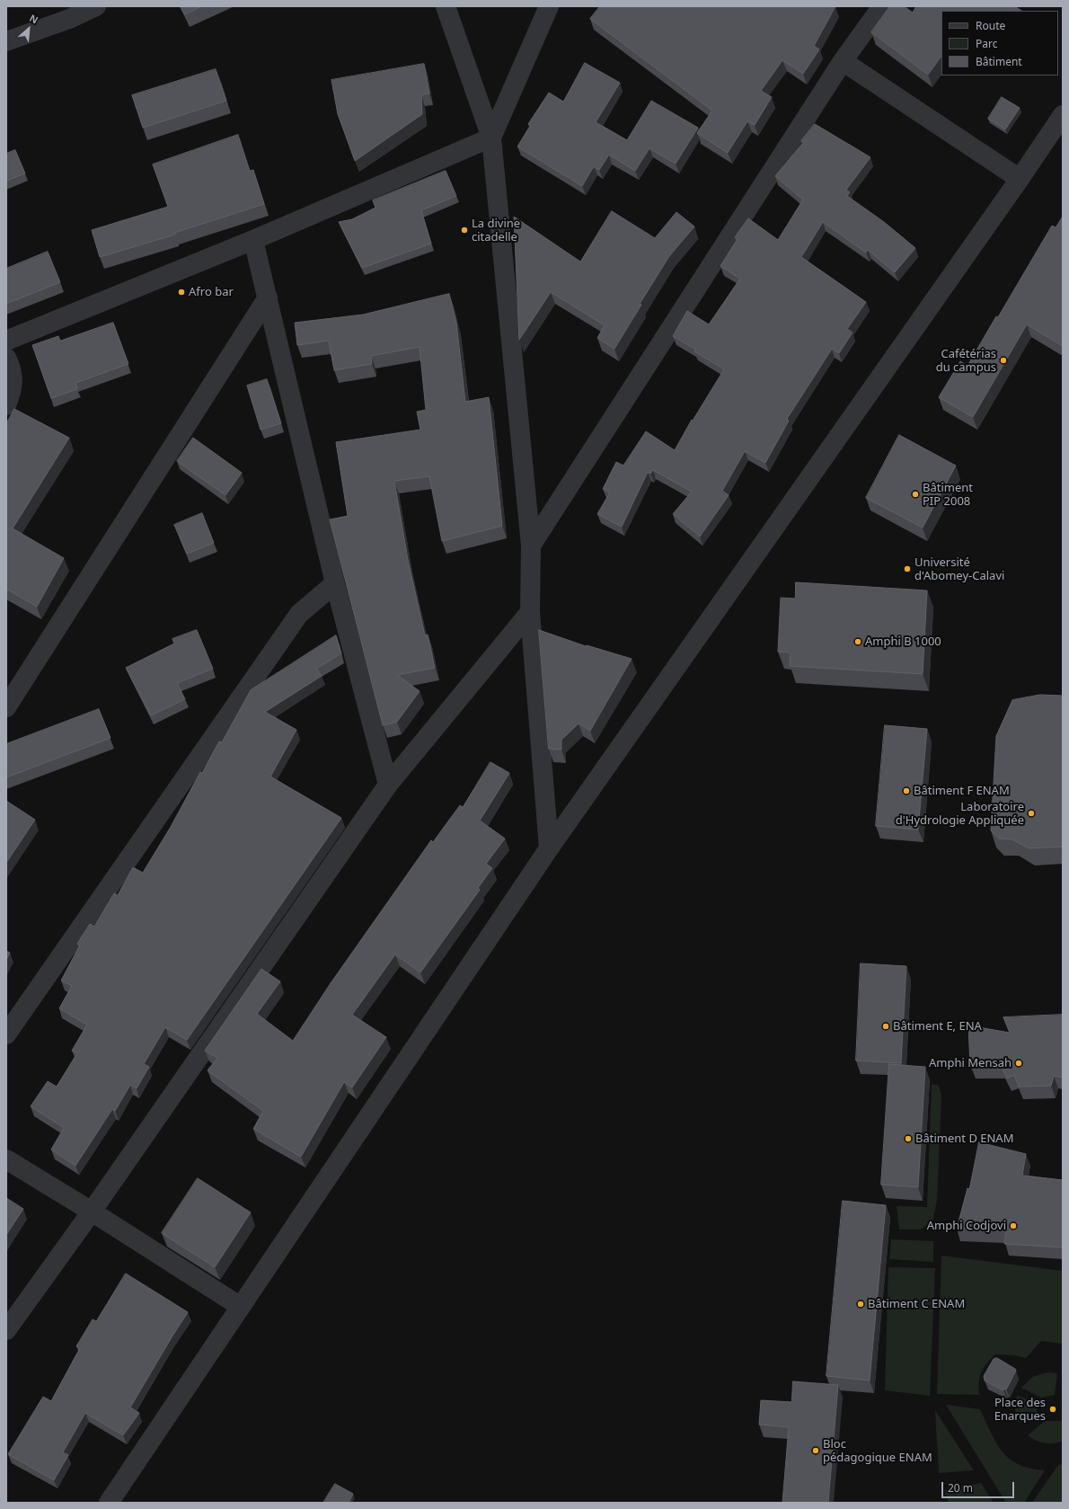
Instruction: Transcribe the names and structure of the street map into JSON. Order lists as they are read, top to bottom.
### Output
{
  "places": [
    "La divine citadelle",
    "Afro bar",
    "Cafétérias du campus",
    "Bâtiment PIP 2008",
    "Université d'Abomey-Calavi",
    "Amphi B 1000",
    "Bâtiment F ENAM",
    "Laboratoire d'Hydrologie Appliquée",
    "Bâtiment E, ENA",
    "Amphi Mensah",
    "Bâtiment D ENAM",
    "Amphi Codjovi",
    "Bâtiment C ENAM",
    "Place des Enarques",
    "Bloc pédagogique ENAM"
  ],
  "legend": ["Route", "Parc", "Bâtiment"],
  "scale_bar": "20 m",
  "north": "top right"
}
